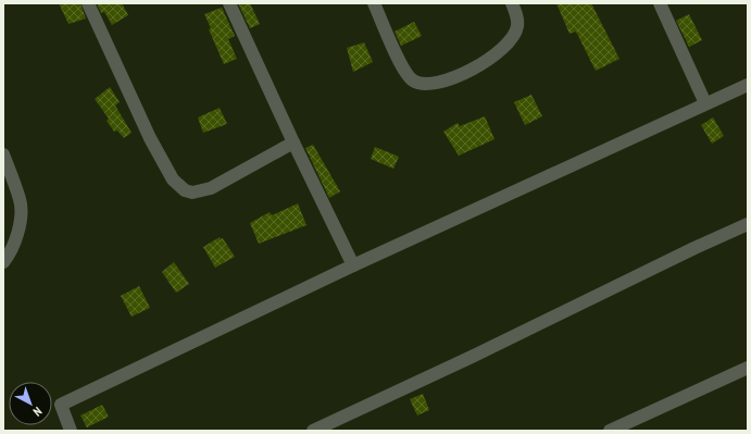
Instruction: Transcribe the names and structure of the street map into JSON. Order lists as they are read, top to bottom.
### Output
{
  "north": "bottom right"
}
